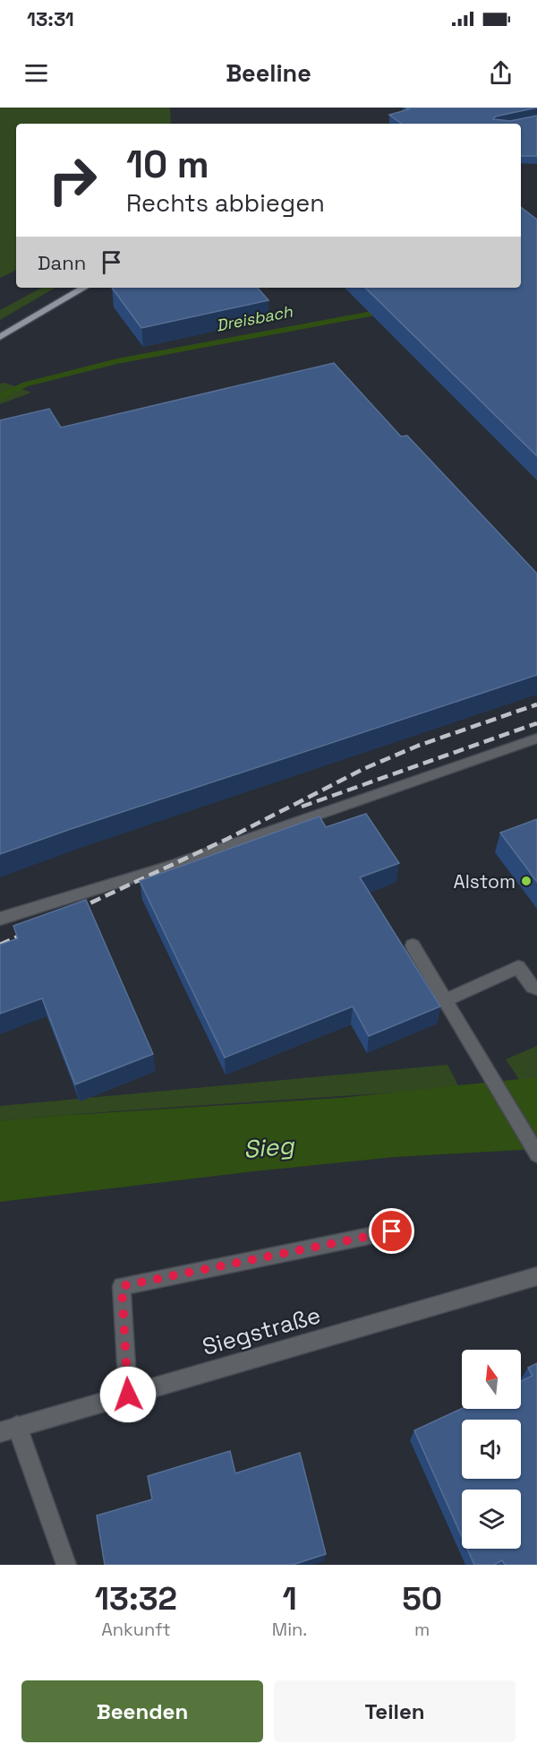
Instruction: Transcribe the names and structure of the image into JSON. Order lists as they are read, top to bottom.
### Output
{
  "streets": {
    "street": ["Siegstraße"]
  },
  "water": ["Dreisbach", "Sieg"],
  "places": ["Alstom"],
  "north": "top",
  "page": {
    "status": "13:31",
    "header": "Beeline",
    "turn": ["10 m", "Rechts abbiegen"],
    "then": "Dann",
    "eta": [
      "13:32",
      "Ankunft",
      "1",
      "Min.",
      "50",
      "m"
    ],
    "buttons": ["Beenden", "Teilen"]
  }
}
